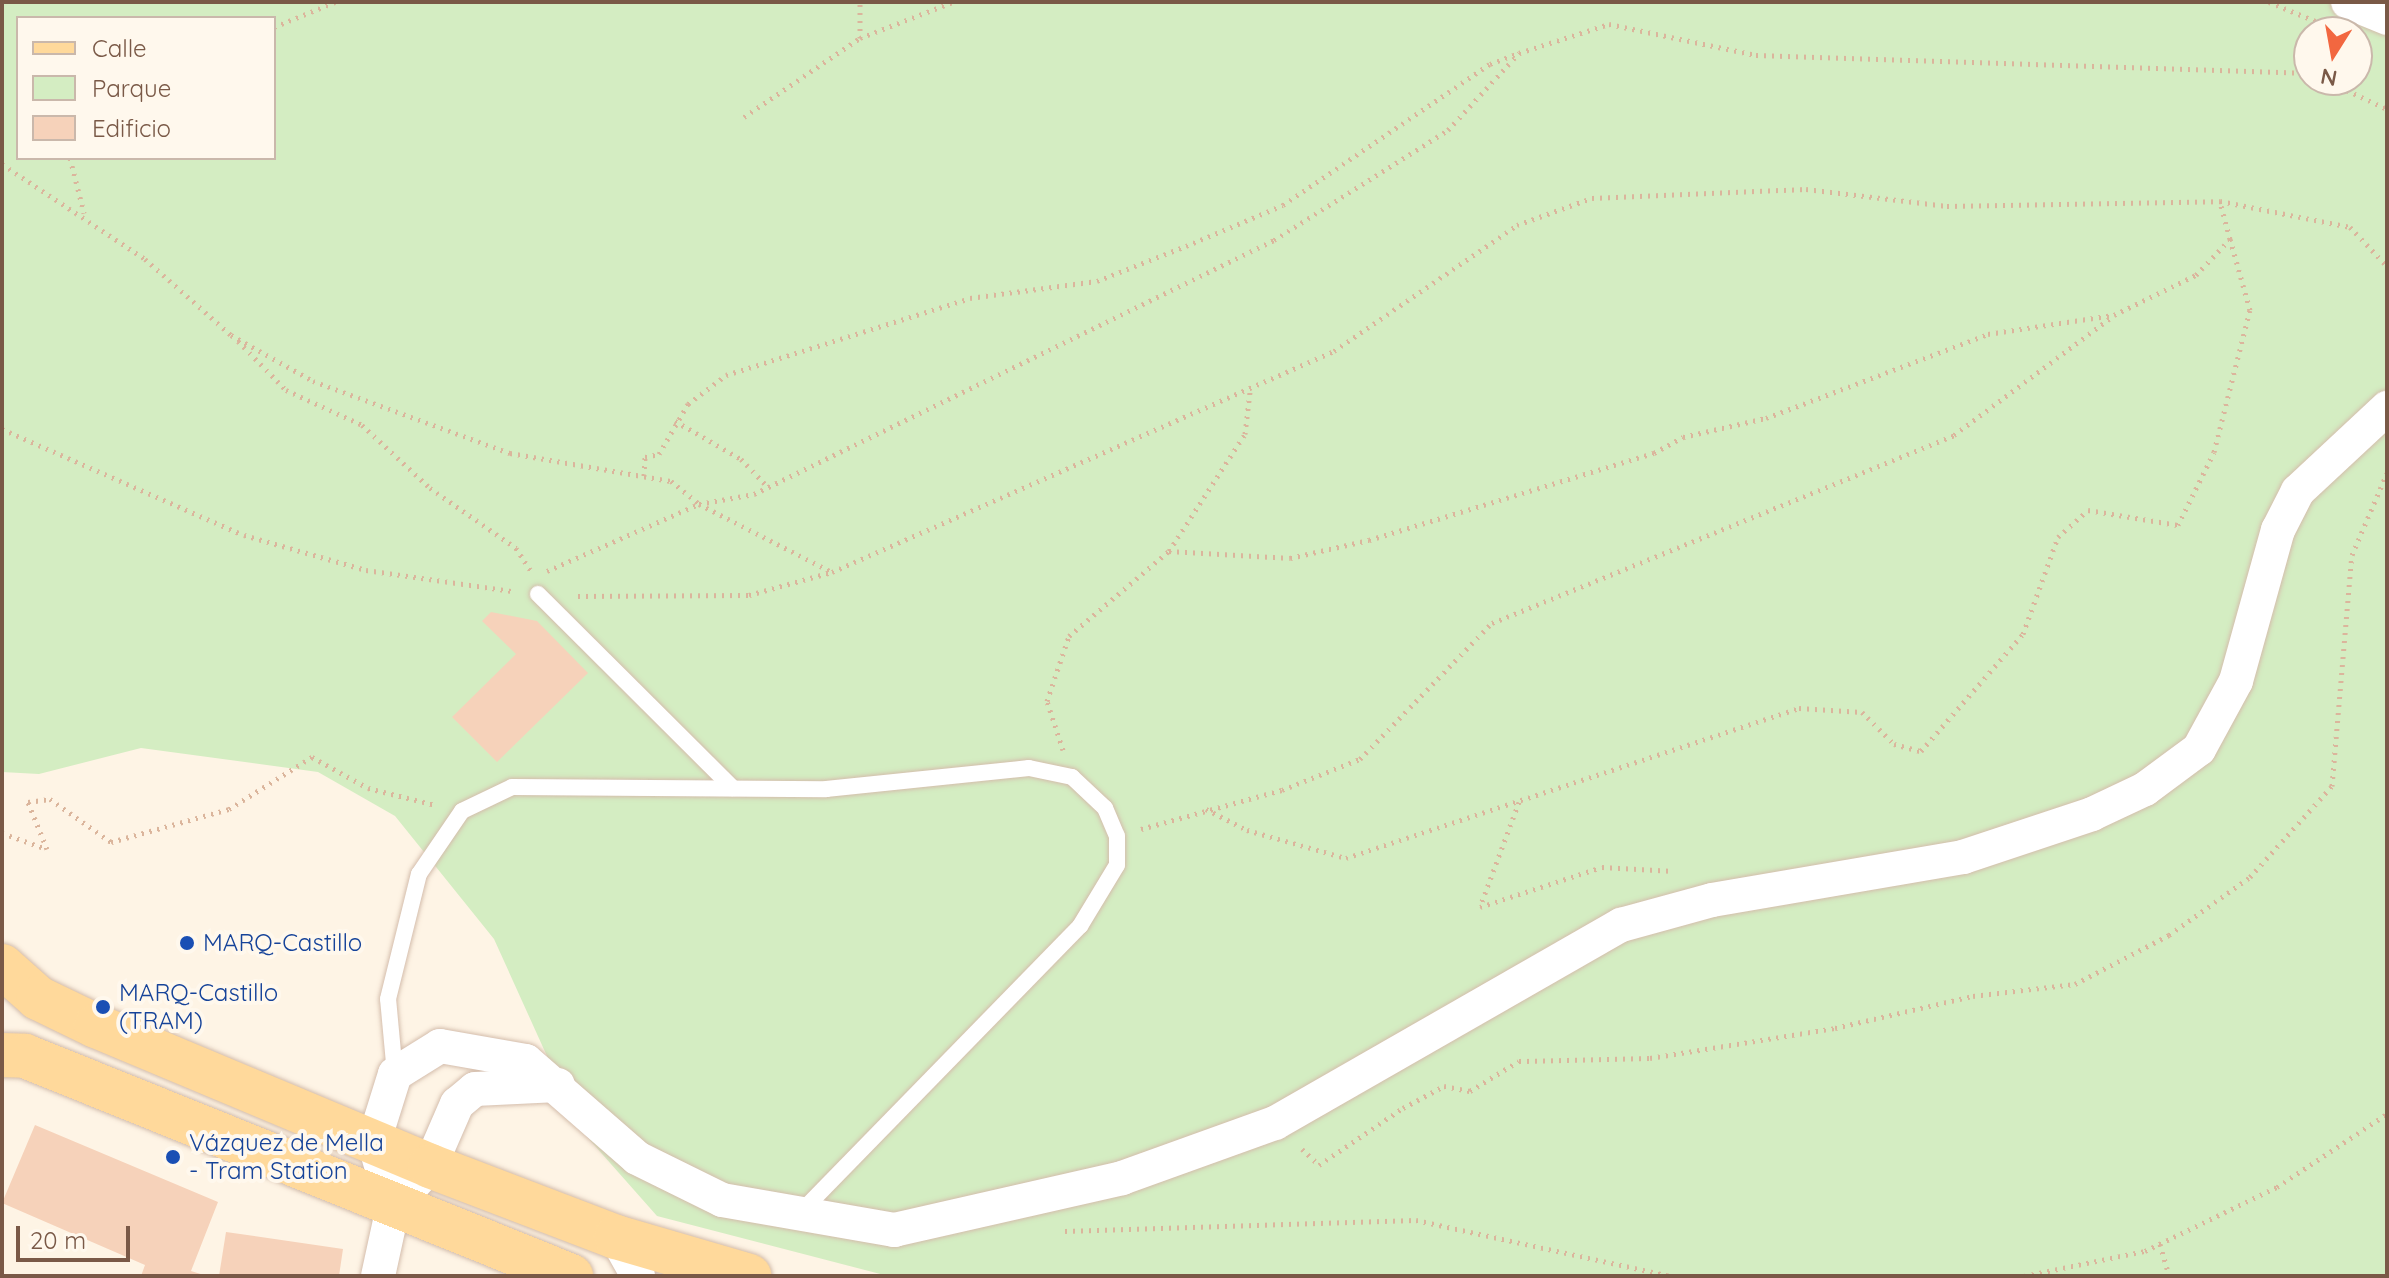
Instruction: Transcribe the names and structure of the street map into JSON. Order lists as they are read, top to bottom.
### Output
{
  "places": ["MARQ-Castillo", "MARQ-Castillo (TRAM)", "Vázquez de Mella - Tram Station"],
  "legend": ["Calle", "Parque", "Edificio"],
  "scale_bar": "20 m",
  "north": "bottom"
}
